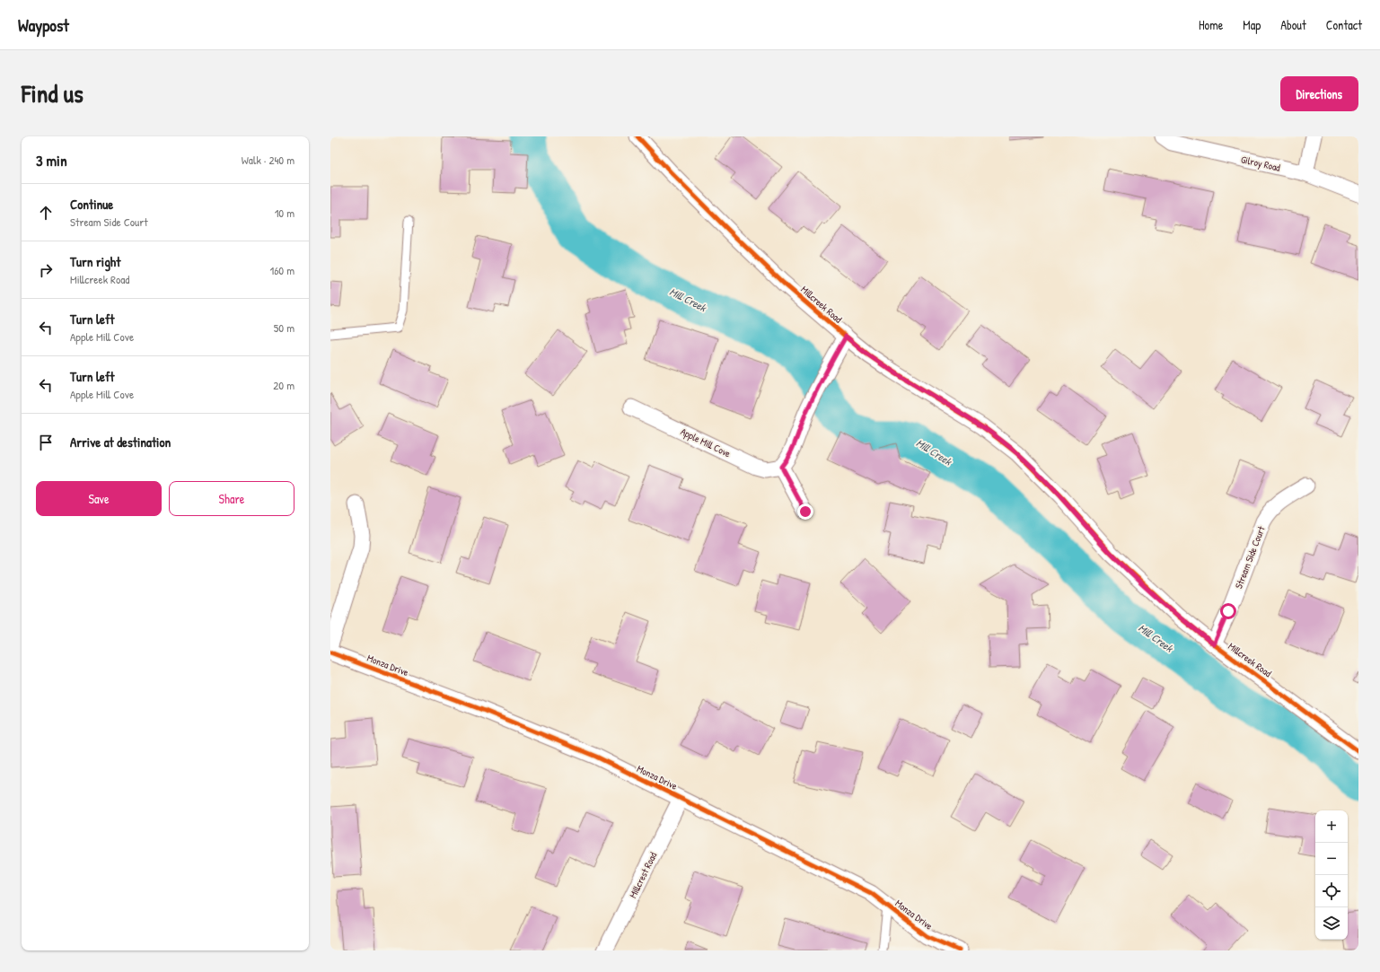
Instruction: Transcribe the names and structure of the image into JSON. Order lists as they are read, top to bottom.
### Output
{
  "streets": {
    "street": [
      "Gilroy Road",
      "Millcreek Road",
      "Apple Mill Cove",
      "Stream Side Court",
      "Monza Drive",
      "Millcrest Road"
    ]
  },
  "crossings": [
    ["Millcreek Road", "Stream Side Court"],
    ["Monza Drive", "Millcrest Road"]
  ],
  "water": ["Mill Creek"],
  "page": {
    "header": "Waypost",
    "nav": [
      "Home",
      "Map",
      "About",
      "Contact"
    ],
    "title": "Find us",
    "buttons": [
      "Directions",
      ["Save", "Share"]
    ],
    "heading": ["3 min", "Walk · 240 m"],
    "list": [
      ["Continue", "Stream Side Court", "10 m"],
      ["Turn right", "Millcreek Road", "160 m"],
      ["Turn left", "Apple Mill Cove", "50 m"],
      ["Turn left", "Apple Mill Cove", "20 m"],
      "Arrive at destination"
    ],
    "map_buttons": ["+", "−"]
  }
}
